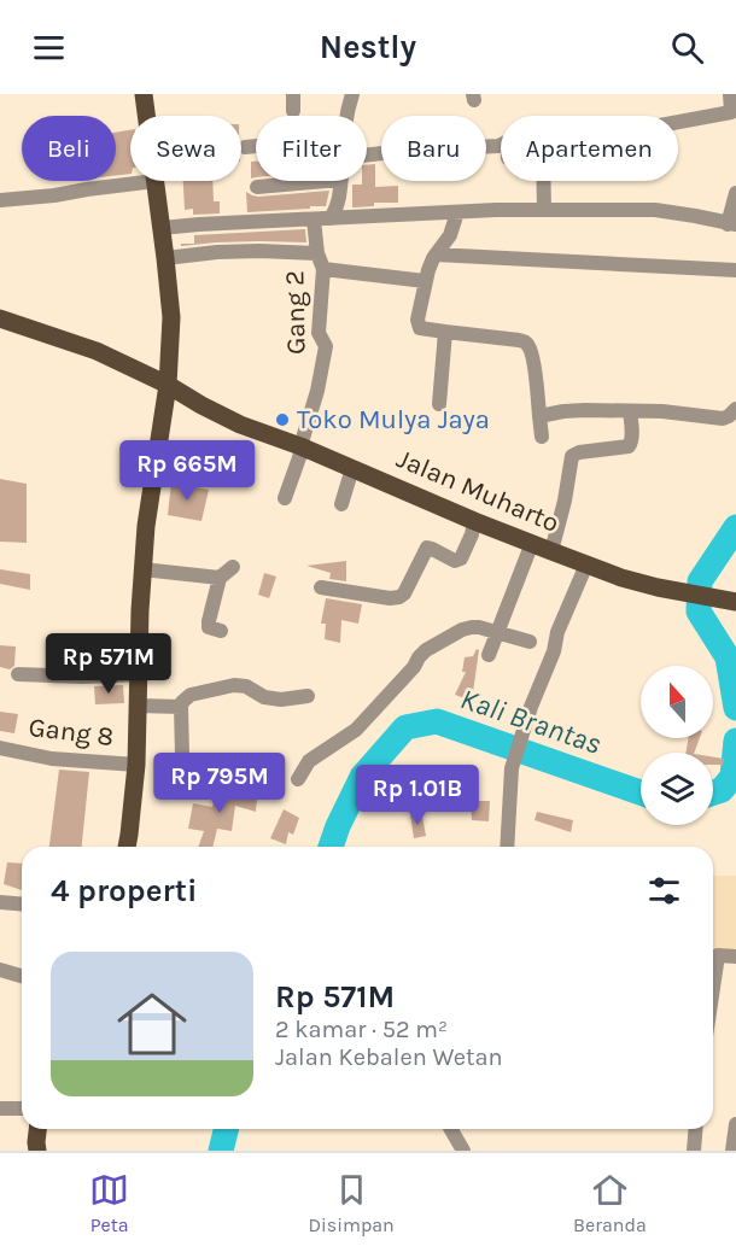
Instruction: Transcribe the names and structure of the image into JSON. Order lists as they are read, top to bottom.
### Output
{
  "streets": {
    "main road": ["Jalan Muharto"],
    "street": ["Gang 2", "Gang 8"]
  },
  "crossings": [
    ["Gang 2", "Jalan Muharto"]
  ],
  "water": ["Kali Brantas"],
  "places": ["Toko Mulya Jaya"],
  "north": "top",
  "page": {
    "header": "Nestly",
    "chip": [
      "Beli",
      "Sewa",
      "Filter",
      "Baru",
      "Apartemen"
    ],
    "price": [
      "Rp 665M",
      "Rp 571M",
      "Rp 795M",
      "Rp 1.01B"
    ],
    "heading": "4 properti",
    "list": [
      {
        "name": "Rp 571M",
        "note": "2 kamar · 52 m² · Jalan Kebalen Wetan"
      }
    ],
    "tabs": ["Peta", "Disimpan", "Beranda"]
  }
}
